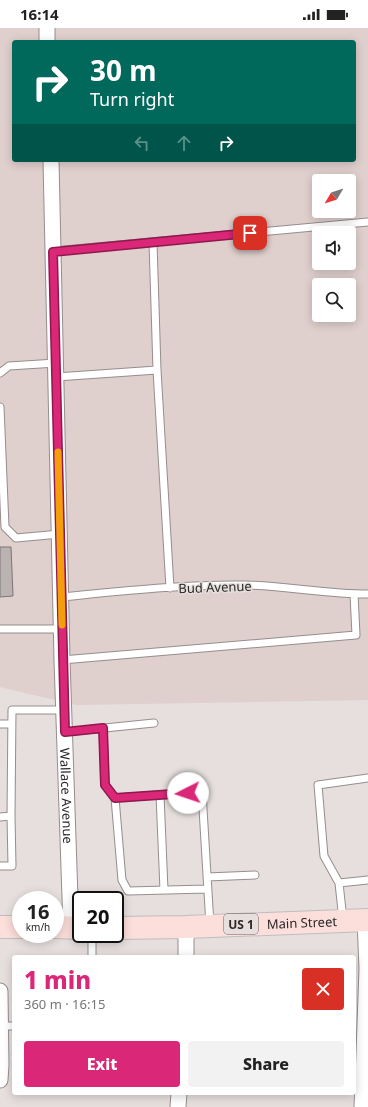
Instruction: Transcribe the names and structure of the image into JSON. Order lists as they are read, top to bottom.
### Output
{
  "streets": {
    "main road": ["Main Street", "US 1"],
    "street": ["Wallace Avenue"],
    "lane": ["Bud Avenue"]
  },
  "crossings": [
    ["Bud Avenue", "Wallace Avenue"]
  ],
  "north": "bottom left",
  "page": {
    "status": "16:14",
    "turn": ["30 m", "Turn right"],
    "speed": "16 km/h",
    "limit": "20",
    "heading": ["1 min", "360 m · 16:15"],
    "buttons": ["Exit", "Share"]
  }
}
